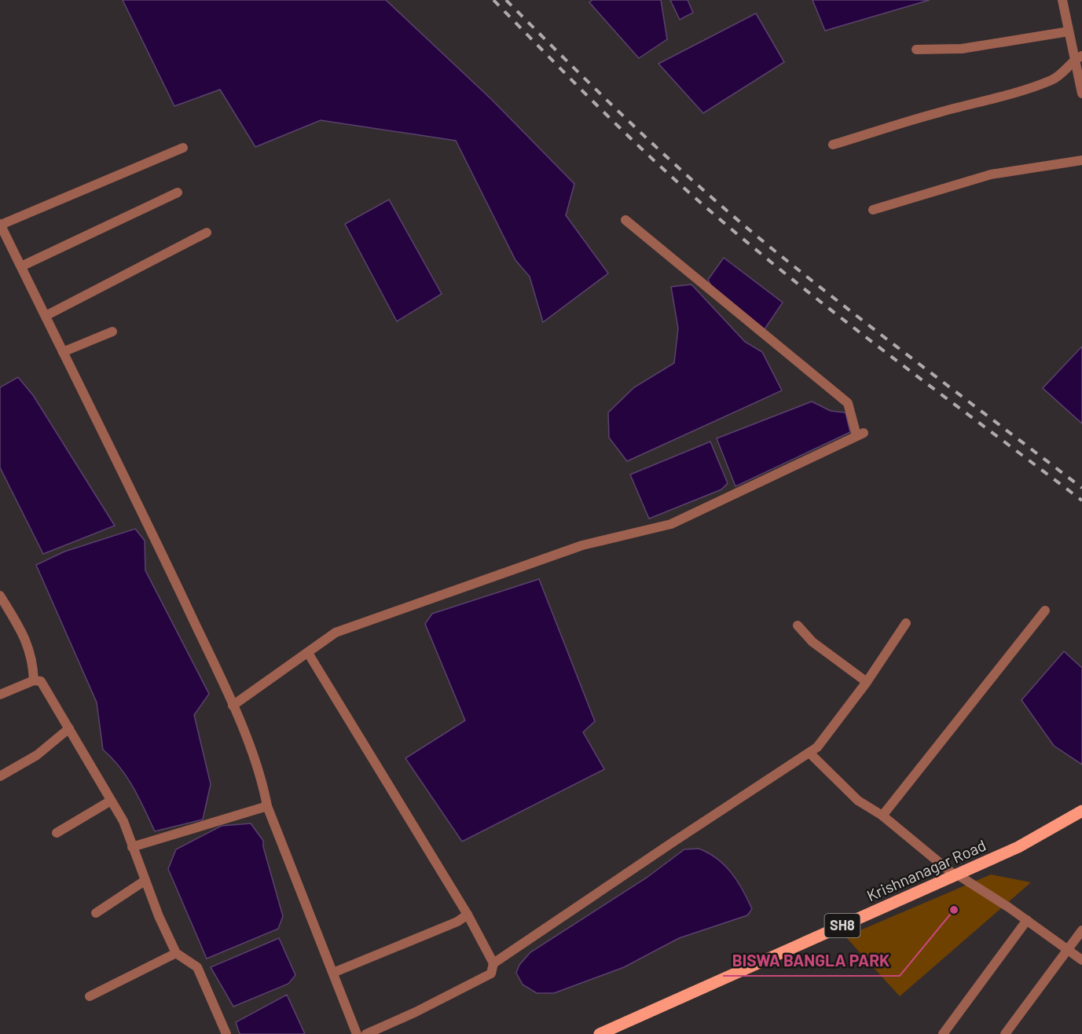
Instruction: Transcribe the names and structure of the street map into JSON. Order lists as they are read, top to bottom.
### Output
{
  "streets": {
    "main road": ["Krishnanagar Road", "SH8"]
  },
  "places": ["BISWA BANGLA PARK"]
}
